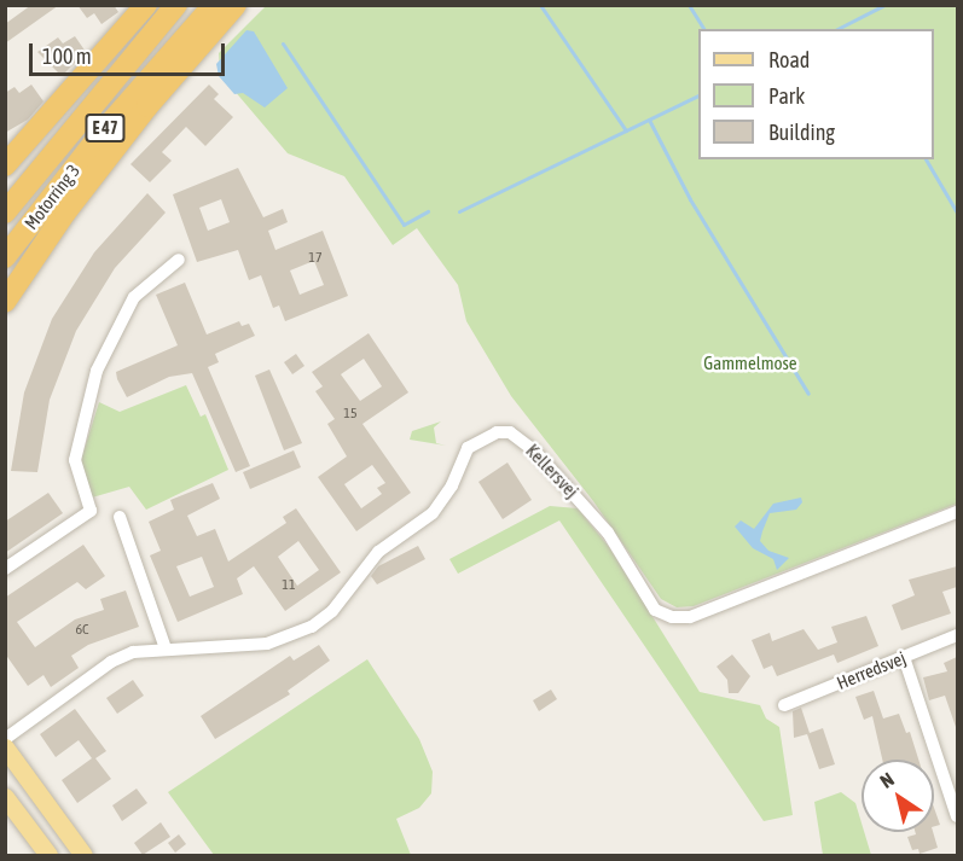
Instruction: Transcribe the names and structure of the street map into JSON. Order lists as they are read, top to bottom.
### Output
{
  "streets": {
    "highway": ["E 47", "Motorring 3"],
    "street": ["Kellersvej", "Herredsvej"]
  },
  "parks": ["Gammelmose"],
  "house_numbers": [
    "17",
    "15",
    "11",
    "6C"
  ],
  "legend": ["Road", "Park", "Building"],
  "scale_bar": "100 m",
  "north": "top left"
}
